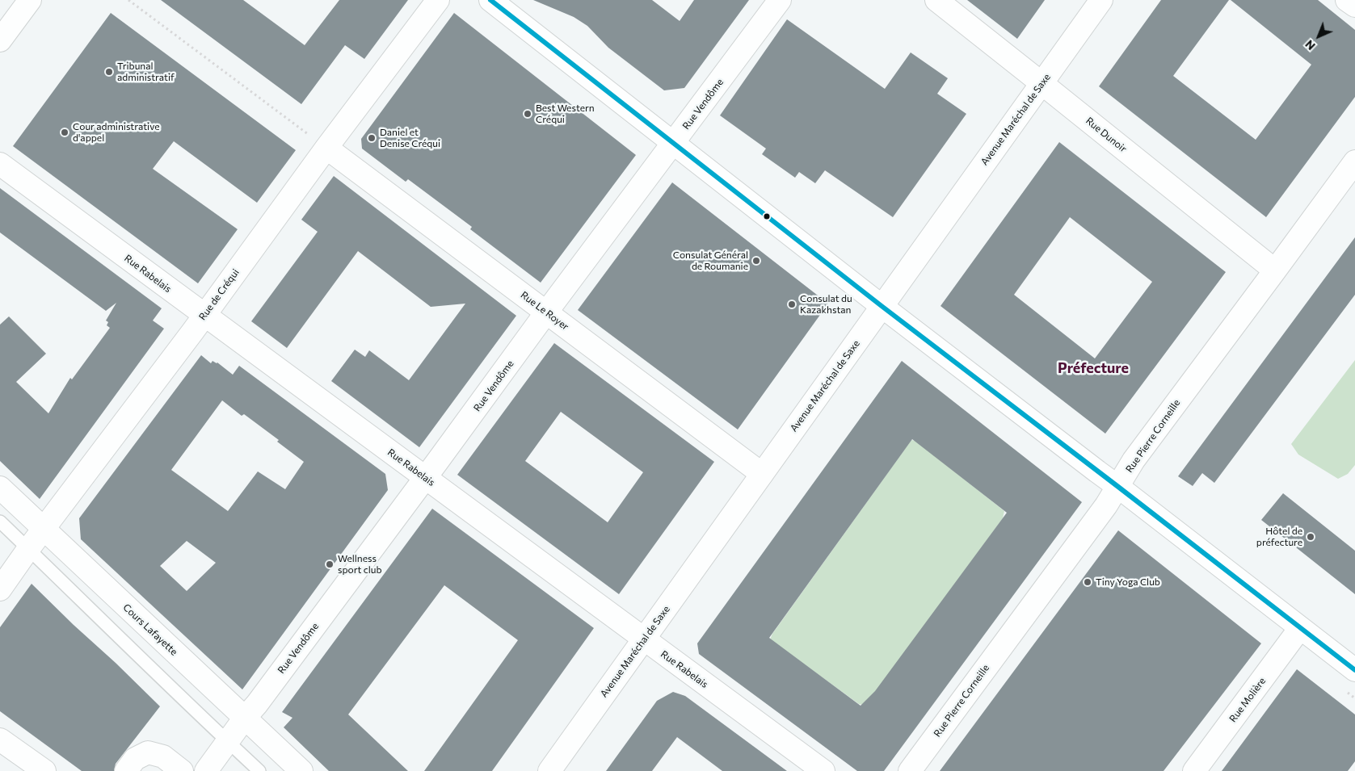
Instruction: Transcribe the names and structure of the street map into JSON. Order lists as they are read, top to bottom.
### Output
{
  "streets": {
    "street": [
      "Rue Vendôme",
      "Avenue Maréchal de Saxe",
      "Rue Dunoir",
      "Rue Rabelais",
      "Rue de Créqui",
      "Rue Le Royer",
      "Rue Pierre Corneille",
      "Cours Lafayette",
      "Rue Molière"
    ]
  },
  "crossings": [
    ["Rue Vendôme", "Rue Rabelais"],
    ["Rue Vendôme", "Rue Le Royer"],
    ["Rue Vendôme", "Cours Lafayette"],
    ["Avenue Maréchal de Saxe", "Rue Dunoir"],
    ["Avenue Maréchal de Saxe", "Rue Rabelais"],
    ["Avenue Maréchal de Saxe", "Rue Le Royer"],
    ["Rue Dunoir", "Rue Pierre Corneille"],
    ["Rue Rabelais", "Rue de Créqui"],
    ["Rue de Créqui", "Rue Le Royer"],
    ["Rue de Créqui", "Cours Lafayette"]
  ],
  "districts": ["Préfecture"],
  "places": [
    "Tribunal administratif",
    "Best Western Créqui",
    "Cour administrative d'appel",
    "Daniel et Denise Créqui",
    "Consulat Général de Roumanie",
    "Consulat du Kazakhstan",
    "Hôtel de préfecture",
    "Wellness sport club",
    "Tiny Yoga Club"
  ],
  "north": "bottom left"
}
